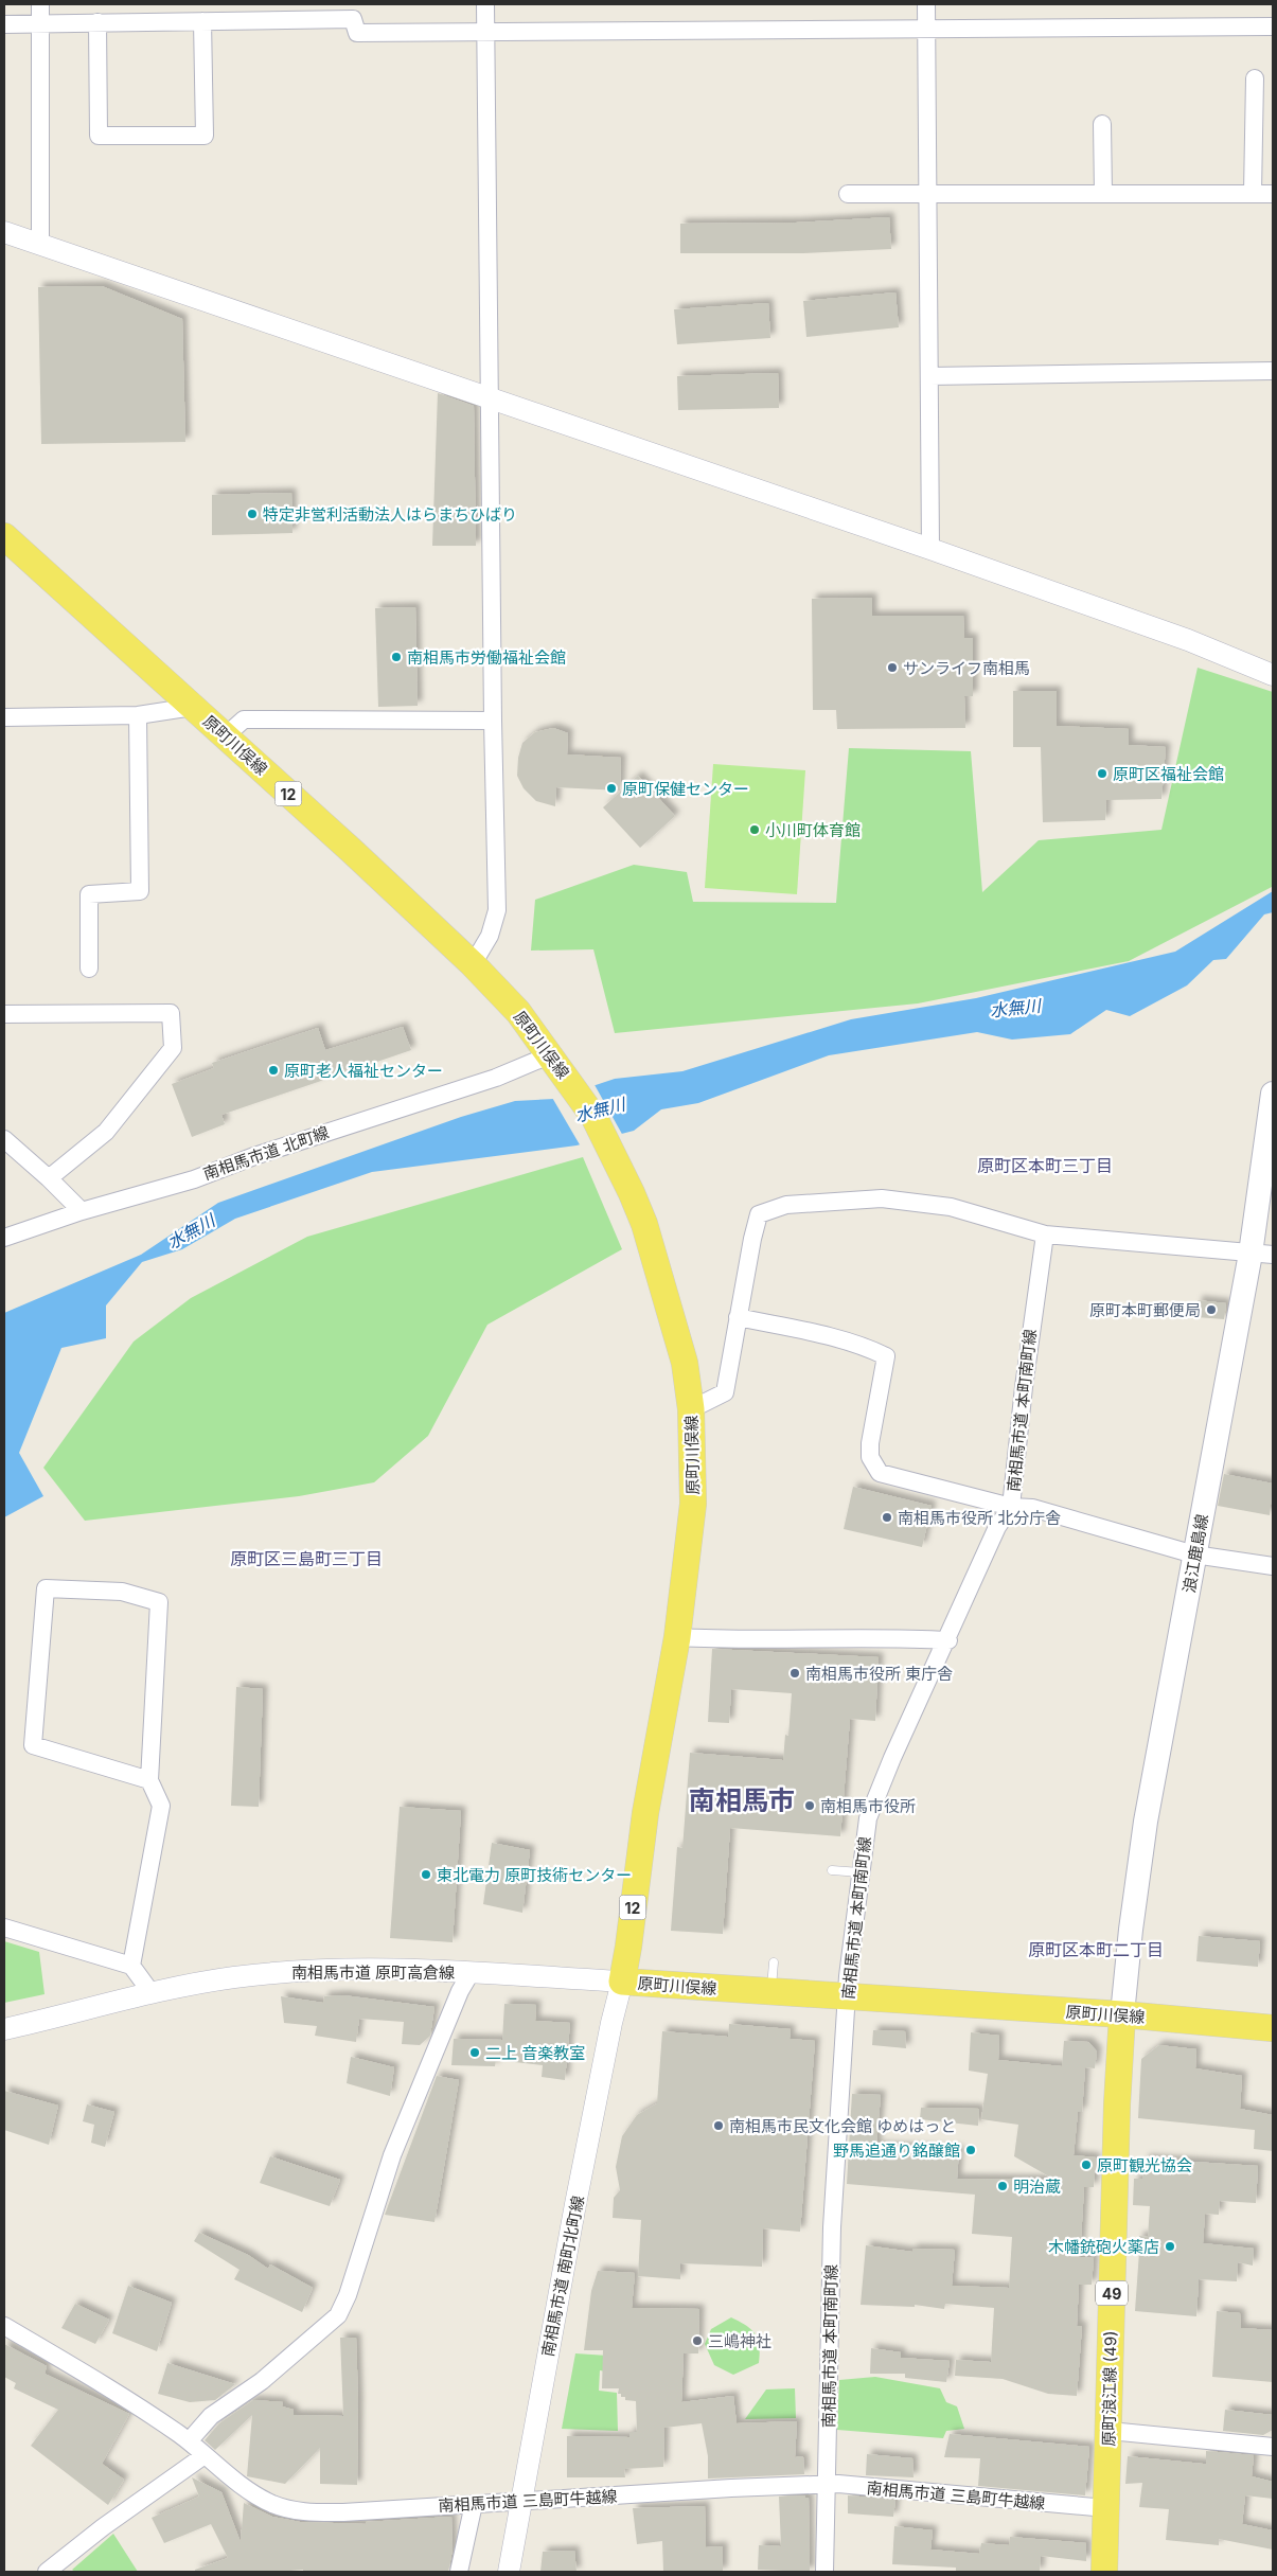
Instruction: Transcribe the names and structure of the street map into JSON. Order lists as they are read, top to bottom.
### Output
{
  "streets": {
    "main road": [
      "原町川俣線",
      "12",
      "浪江鹿島線",
      "49",
      "原町浪江線 (49)"
    ],
    "street": [
      "南相馬市道 北町線",
      "南相馬市道 本町南町線",
      "南相馬市道 原町高倉線",
      "南相馬市道 南町北町線",
      "南相馬市道 三島町牛越線"
    ]
  },
  "crossings": [
    ["原町川俣線", "南相馬市道 北町線"],
    ["原町川俣線", "南相馬市道 本町南町線"],
    ["原町川俣線", "浪江鹿島線"],
    ["原町川俣線", "南相馬市道 原町高倉線"],
    ["原町川俣線", "南相馬市道 南町北町線"],
    ["原町川俣線", "原町浪江線 (49)"],
    ["南相馬市道 本町南町線", "南相馬市道 三島町牛越線"],
    ["浪江鹿島線", "原町浪江線 (49)"],
    ["南相馬市道 原町高倉線", "南相馬市道 南町北町線"],
    ["南相馬市道 南町北町線", "南相馬市道 三島町牛越線"],
    ["原町浪江線 (49)", "南相馬市道 三島町牛越線"]
  ],
  "districts": [
    "原町区本町三丁目",
    "原町区三島町三丁目",
    "南相馬市",
    "原町区本町二丁目"
  ],
  "water": ["水無川"],
  "places": [
    "特定非営利活動法人はらまちひばり",
    "南相馬市労働福祉会館",
    "サンライフ南相馬",
    "原町区福祉会館",
    "原町保健センター",
    "小川町体育館",
    "原町老人福祉センター",
    "原町本町郵便局",
    "南相馬市役所 北分庁舎",
    "南相馬市役所 東庁舎",
    "南相馬市役所",
    "東北電力 原町技術センター",
    "二上 音楽教室",
    "南相馬市民文化会館 ゆめはっと",
    "野馬追通り銘醸館",
    "原町観光協会",
    "明治蔵",
    "木幡銃砲火薬店",
    "三嶋神社"
  ]
}
